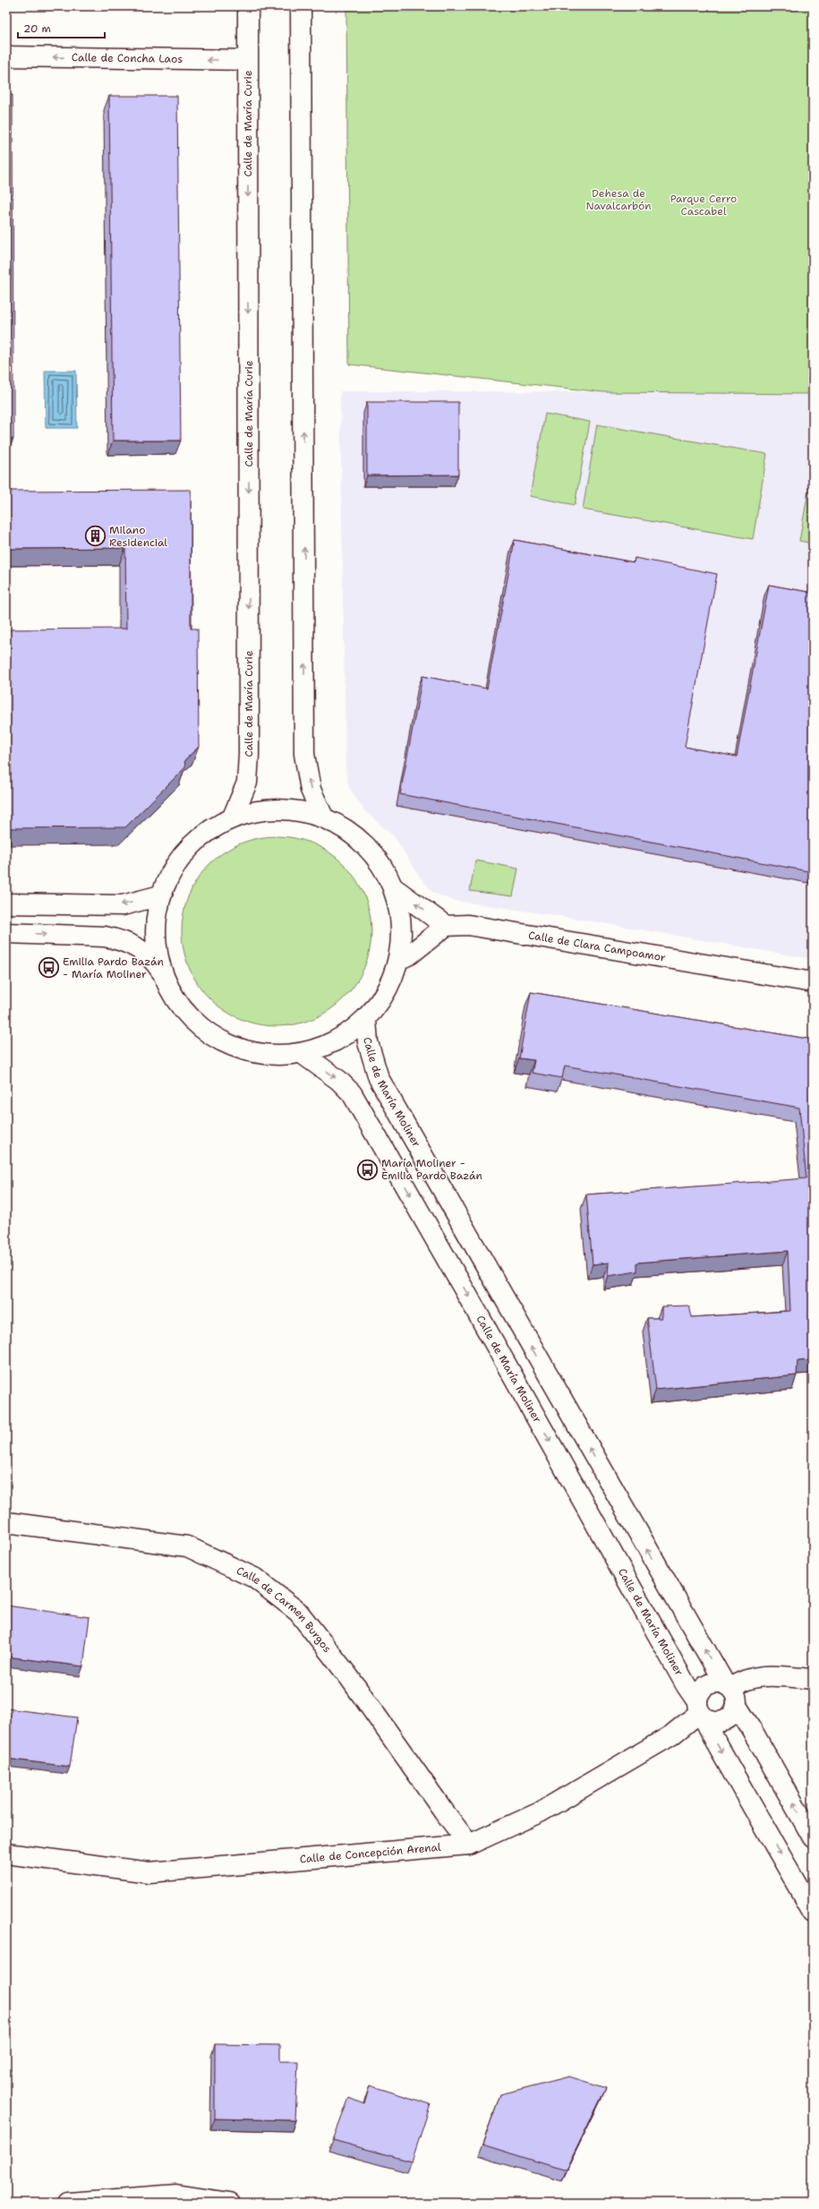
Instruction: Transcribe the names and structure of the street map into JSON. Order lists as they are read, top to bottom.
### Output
{
  "streets": {
    "street": [
      "Calle de Concha Laos",
      "Calle de María Curie",
      "Calle de Clara Campoamor",
      "Calle de María Moliner",
      "Calle de Carmen Burgos",
      "Calle de Concepción Arenal"
    ]
  },
  "crossings": [
    ["Calle de Concha Laos", "Calle de María Curie"],
    ["Calle de María Moliner", "Calle de Concepción Arenal"],
    ["Calle de Carmen Burgos", "Calle de Concepción Arenal"]
  ],
  "one_way": ["Calle de Concha Laos"],
  "parks": ["Dehesa de Navalcarbón", "Parque Cerro Cascabel"],
  "places": {
    "building": ["Milano Residencial"],
    "bus stop": ["Emilia Pardo Bazán - María Moliner", "María Moliner - Emilia Pardo Bazán"]
  },
  "scale_bar": "20 m"
}
